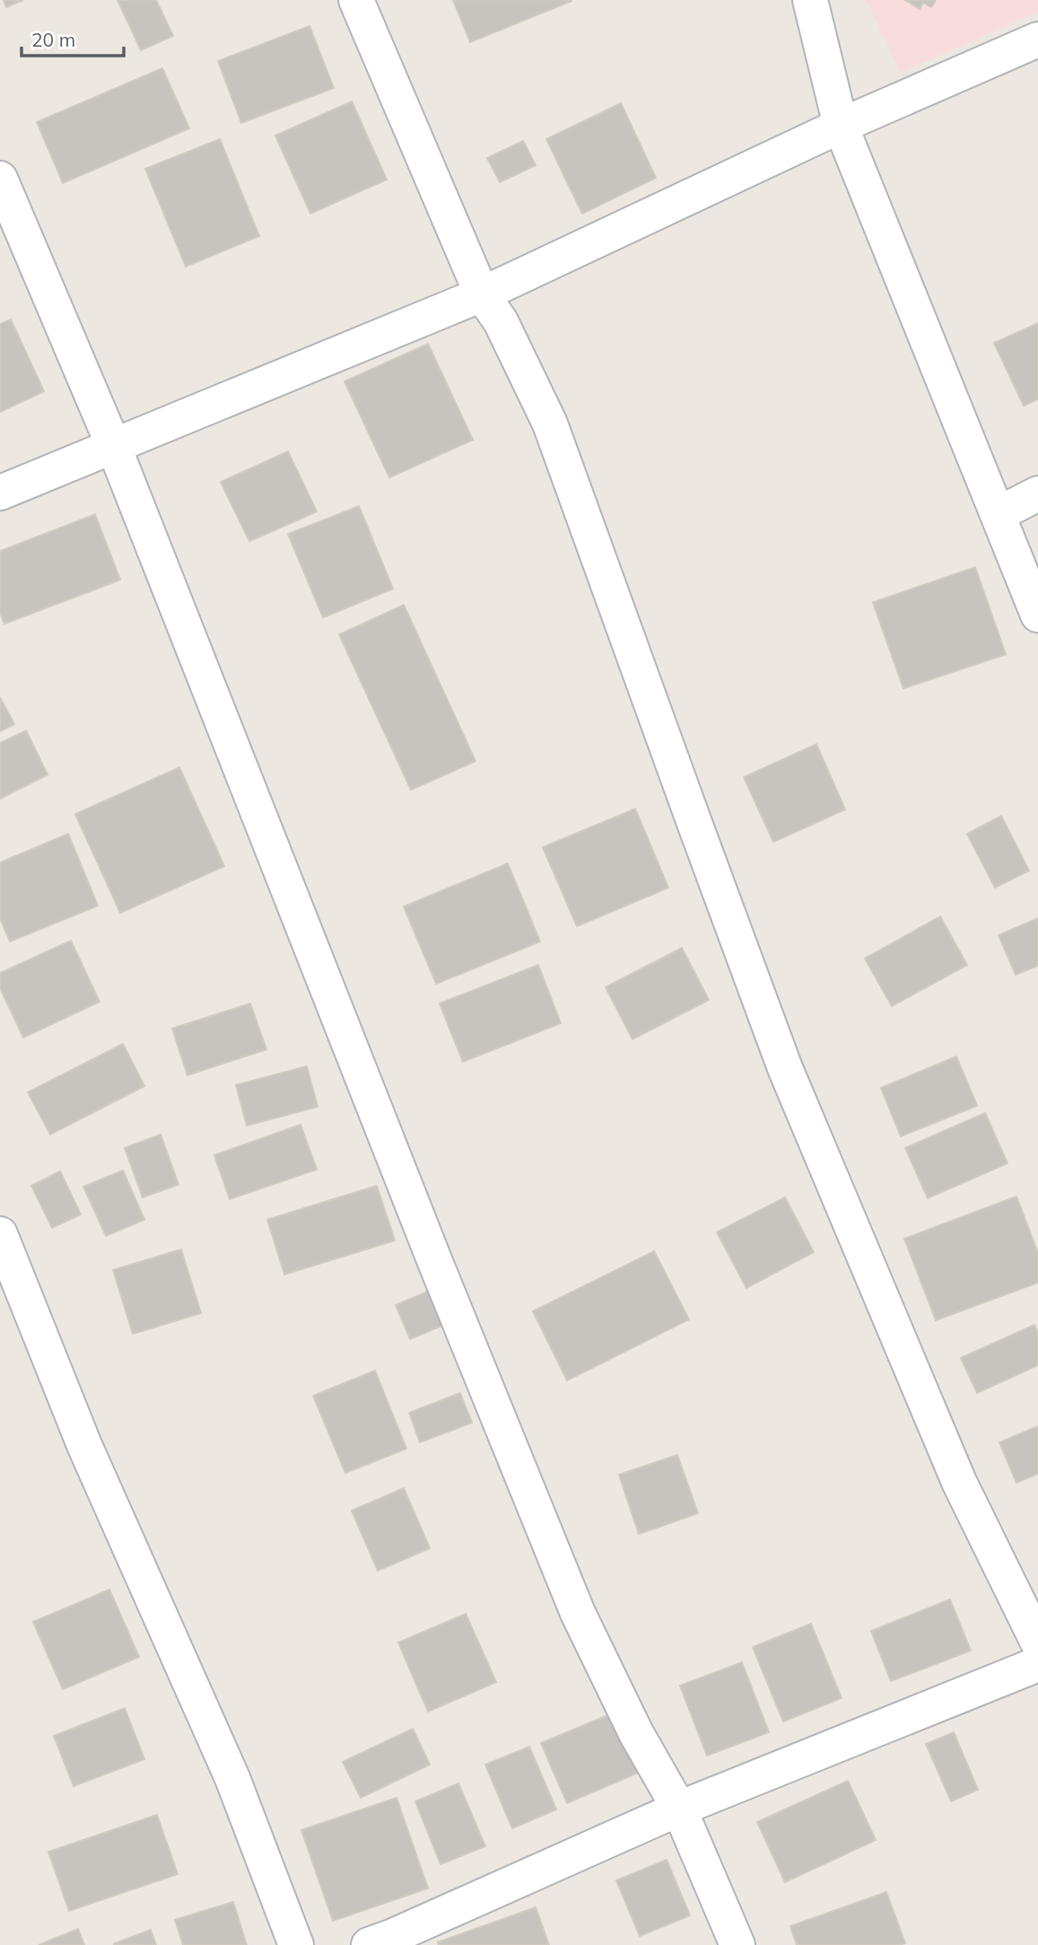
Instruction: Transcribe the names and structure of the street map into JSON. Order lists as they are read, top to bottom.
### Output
{
  "scale_bar": "20 m"
}
